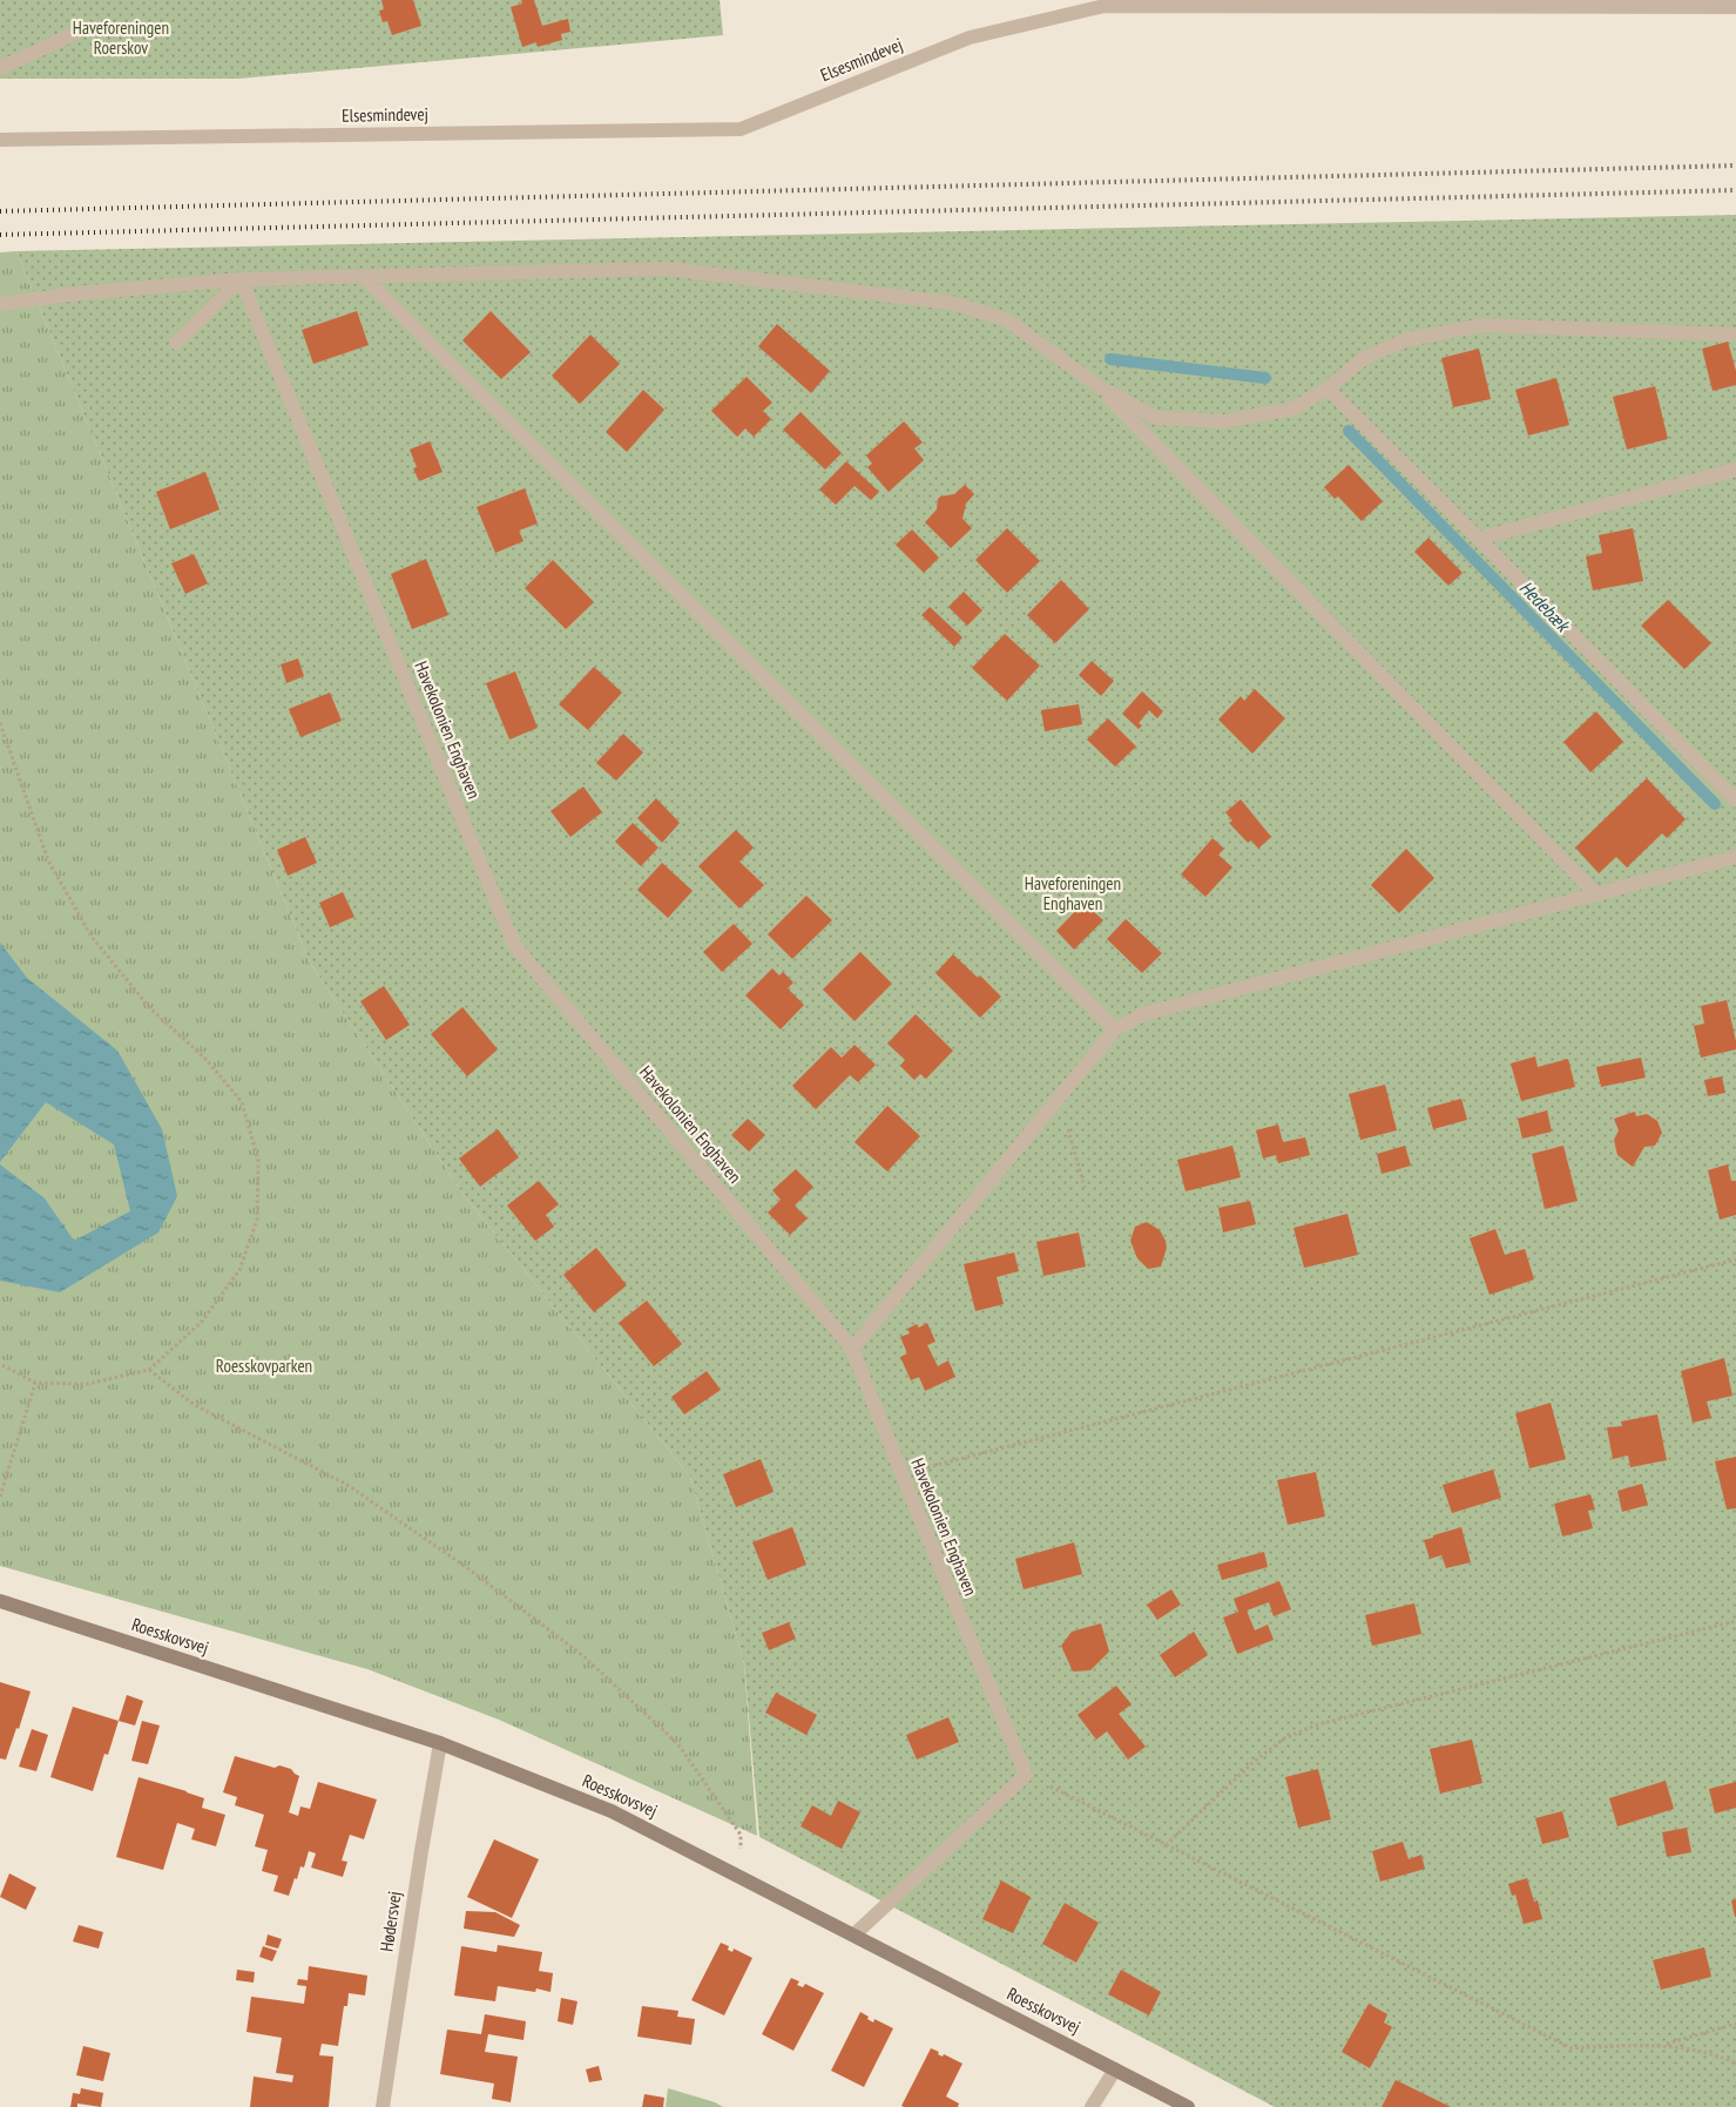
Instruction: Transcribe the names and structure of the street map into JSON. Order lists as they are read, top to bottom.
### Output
{
  "streets": {
    "street": [
      "Elsesmindevej",
      "Havekolonien Enghaven",
      "Roesskovsvej",
      "Hødersvej"
    ]
  },
  "crossings": [
    ["Roesskovsvej", "Hødersvej"]
  ],
  "water": ["Hedebæk"],
  "parks": ["Haveforeningen Roerskov", "Haveforeningen Enghaven", "Roesskovparken"]
}
